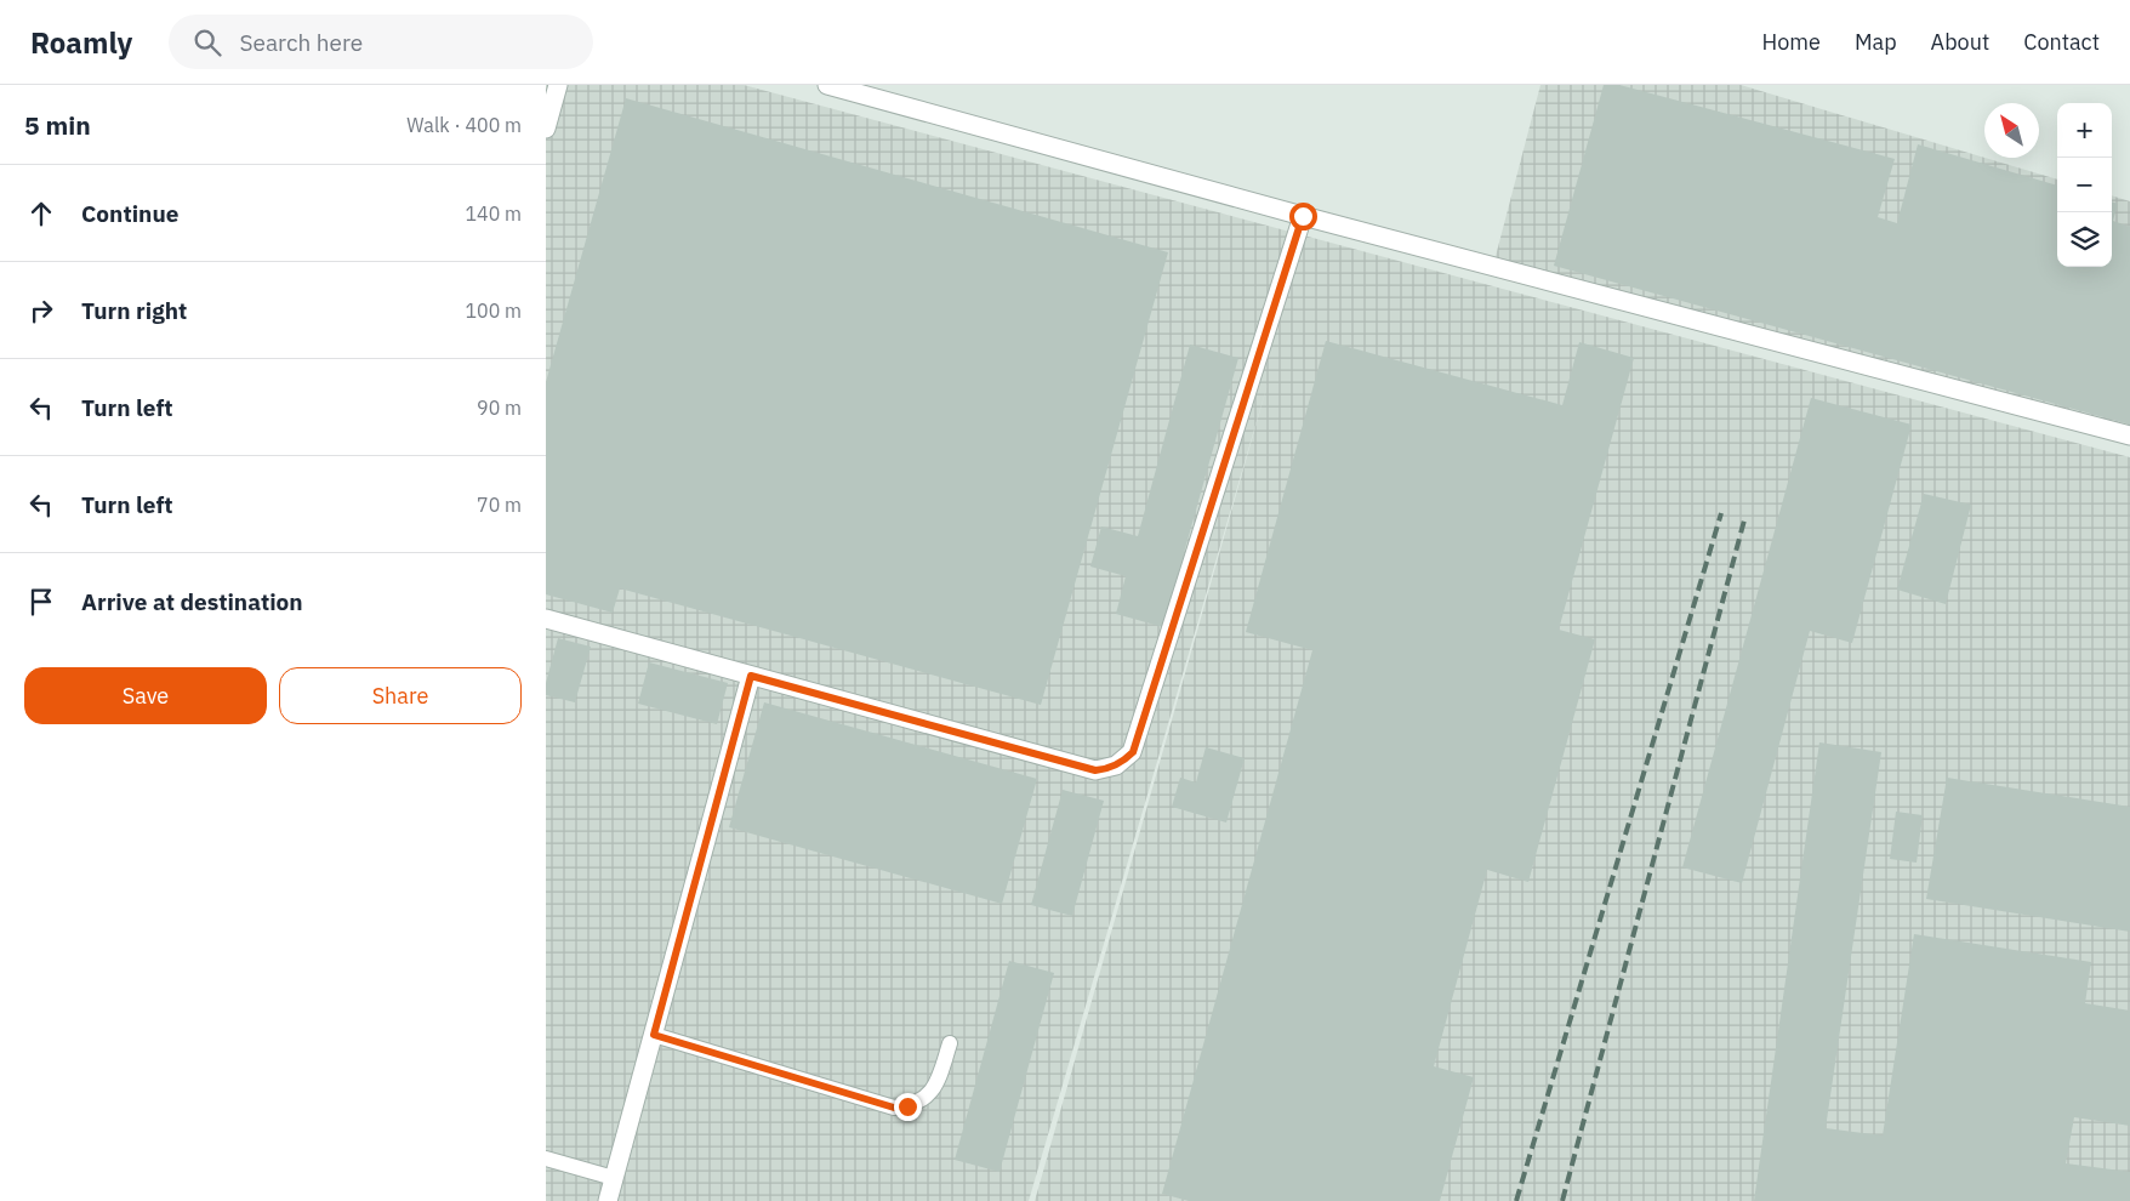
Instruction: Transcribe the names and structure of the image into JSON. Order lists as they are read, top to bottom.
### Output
{
  "north": "top left",
  "page": {
    "header": "Roamly",
    "search": "Search here",
    "nav": [
      "Home",
      "Map",
      "About",
      "Contact"
    ],
    "heading": ["5 min", "Walk · 400 m"],
    "map_buttons": ["+", "−"],
    "list": [
      ["Continue", "140 m"],
      ["Turn right", "100 m"],
      ["Turn left", "90 m"],
      ["Turn left", "70 m"],
      "Arrive at destination"
    ],
    "buttons": ["Save", "Share"]
  }
}
